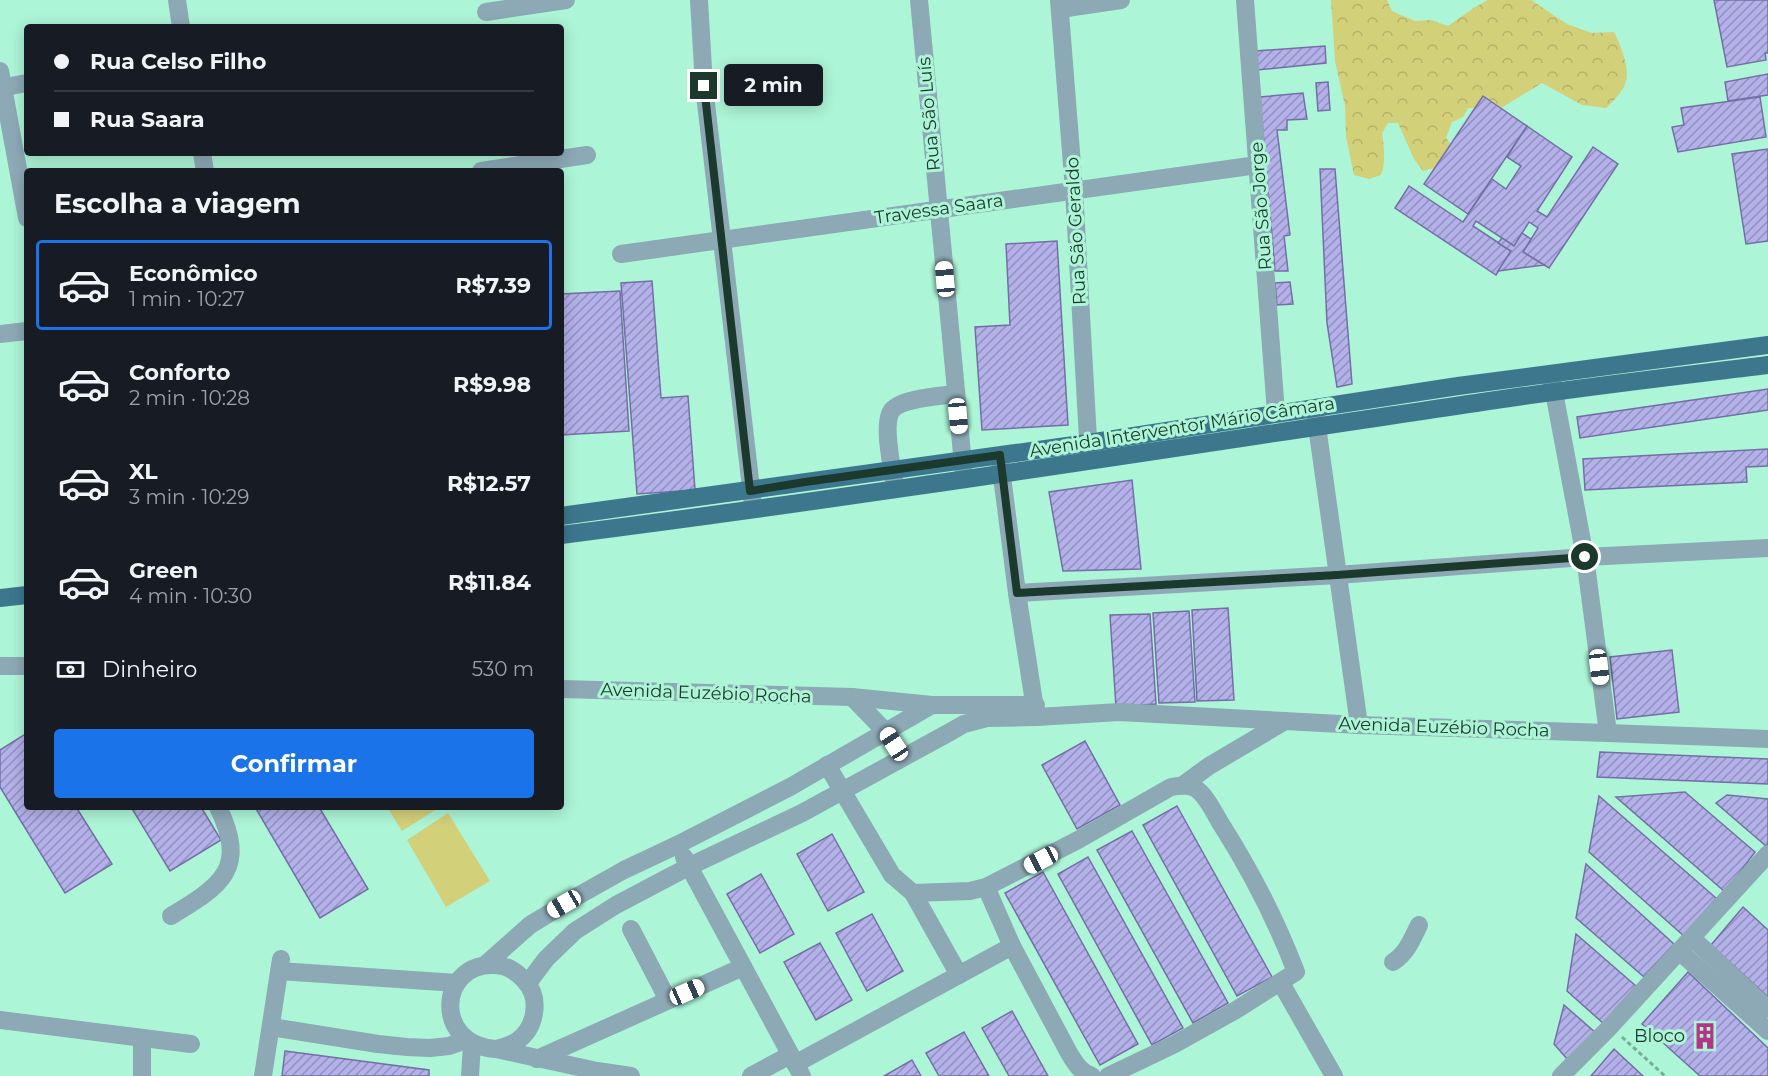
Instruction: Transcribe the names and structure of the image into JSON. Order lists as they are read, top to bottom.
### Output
{
  "streets": {
    "main road": ["Avenida Interventor Mário Câmara"],
    "street": [
      "Rua São Luís",
      "Rua São Jorge",
      "Travessa Saara",
      "Rua São Geraldo",
      "Avenida Euzébio Rocha"
    ]
  },
  "crossings": [
    ["Rua São Luís", "Travessa Saara"],
    ["Rua São Luís", "Avenida Interventor Mário Câmara"],
    ["Rua São Jorge", "Travessa Saara"],
    ["Rua São Jorge", "Avenida Interventor Mário Câmara"],
    ["Travessa Saara", "Rua São Geraldo"],
    ["Rua São Geraldo", "Avenida Interventor Mário Câmara"]
  ],
  "places": {
    "building": ["Bloco"]
  },
  "page": {
    "banner": ["Rua Celso Filho", "Rua Saara"],
    "bubble": "2 min",
    "heading": "Escolha a viagem",
    "list": [
      {
        "name": "Econômico",
        "note": "1 min · 10:27",
        "value": "R$7.39"
      },
      {
        "name": "Conforto",
        "note": "2 min · 10:28",
        "value": "R$9.98"
      },
      {
        "name": "XL",
        "note": "3 min · 10:29",
        "value": "R$12.57"
      },
      {
        "name": "Green",
        "note": "4 min · 10:30",
        "value": "R$11.84"
      }
    ],
    "pay": ["Dinheiro", "530 m"],
    "buttons": "Confirmar"
  }
}
